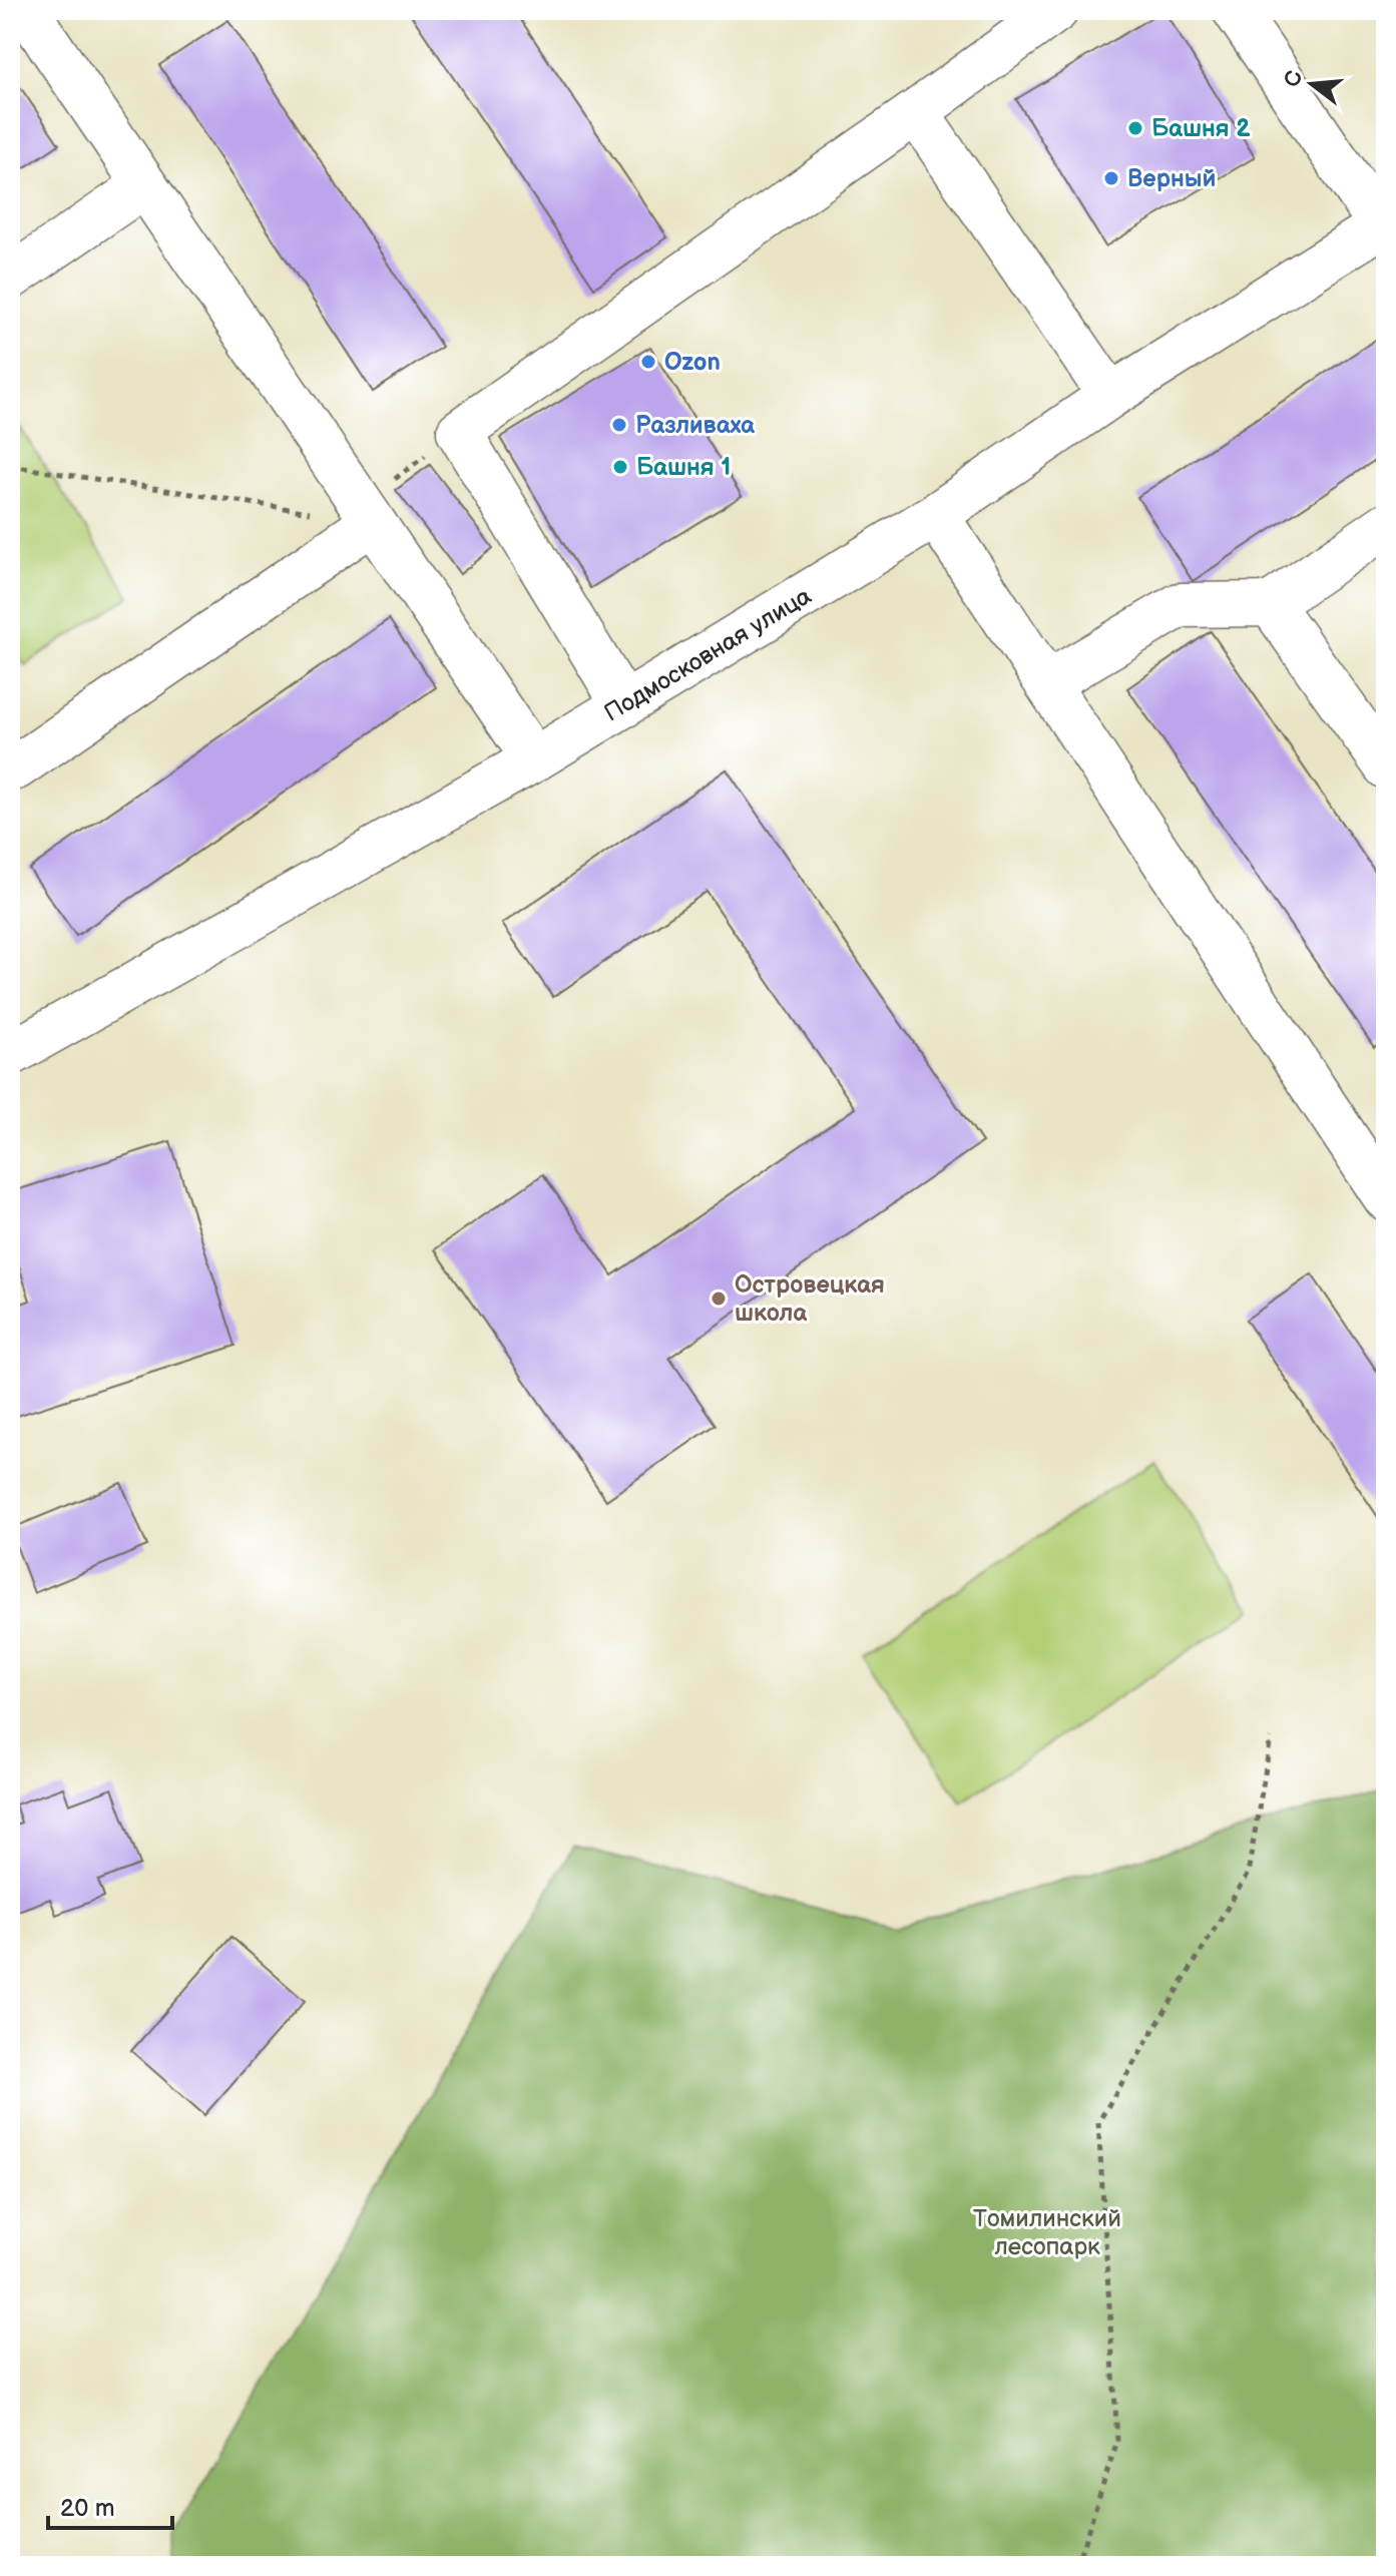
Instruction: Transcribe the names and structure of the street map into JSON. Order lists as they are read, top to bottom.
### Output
{
  "streets": {
    "street": ["Подмосковная улица"]
  },
  "parks": ["Томилинский лесопарк"],
  "places": [
    "Башня 2",
    "Верный",
    "Ozon",
    "Разливаха",
    "Башня 1",
    "Островецкая школа"
  ],
  "scale_bar": "20 m",
  "north": "left"
}
